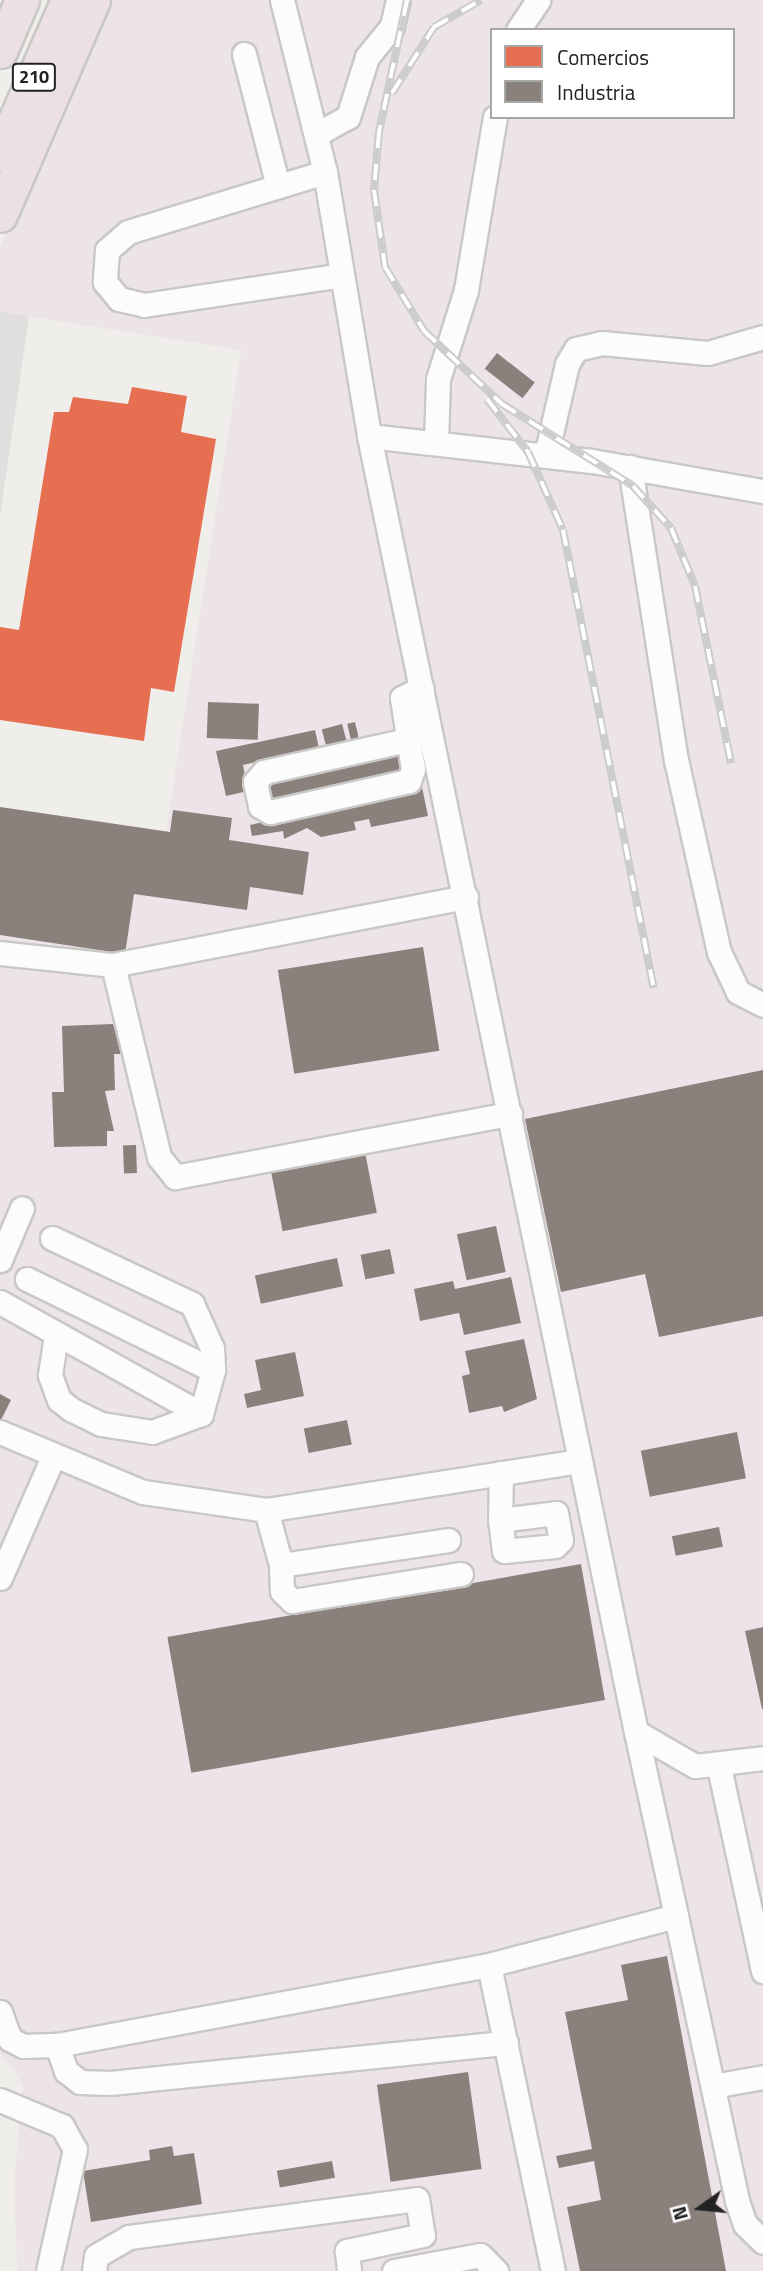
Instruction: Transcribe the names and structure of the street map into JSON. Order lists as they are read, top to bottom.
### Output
{
  "streets": {
    "highway": ["210"]
  },
  "legend": ["Comercios", "Industria"],
  "north": "left"
}
